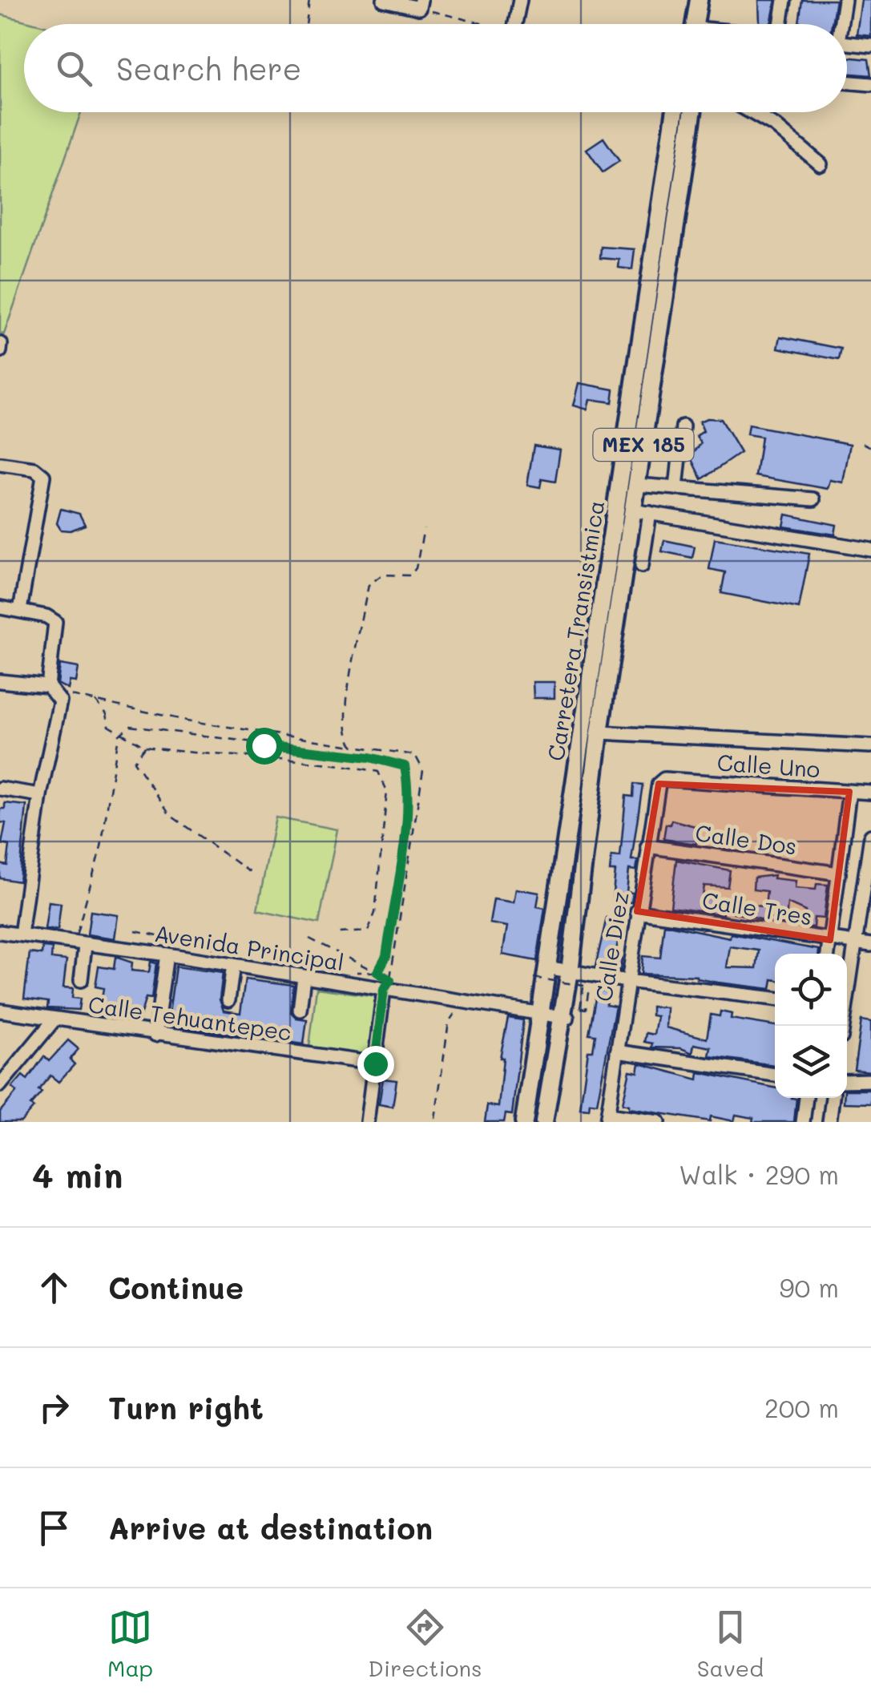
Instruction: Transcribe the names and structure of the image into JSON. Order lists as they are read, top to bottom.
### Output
{
  "streets": {
    "main road": ["MEX 185", "Carretera Transistmica"],
    "street": [
      "Calle Uno",
      "Calle Dos",
      "Calle Tres",
      "Calle Diez",
      "Avenida Principal",
      "Calle Tehuantepec"
    ]
  },
  "crossings": [
    ["Carretera Transistmica", "Avenida Principal"],
    ["Calle Uno", "Calle Diez"],
    ["Calle Dos", "Calle Diez"],
    ["Calle Tres", "Calle Diez"]
  ],
  "page": {
    "search": "Search here",
    "heading": ["4 min", "Walk · 290 m"],
    "list": [
      ["Continue", "90 m"],
      ["Turn right", "200 m"],
      "Arrive at destination"
    ],
    "nav": ["Map", "Directions", "Saved"]
  }
}
